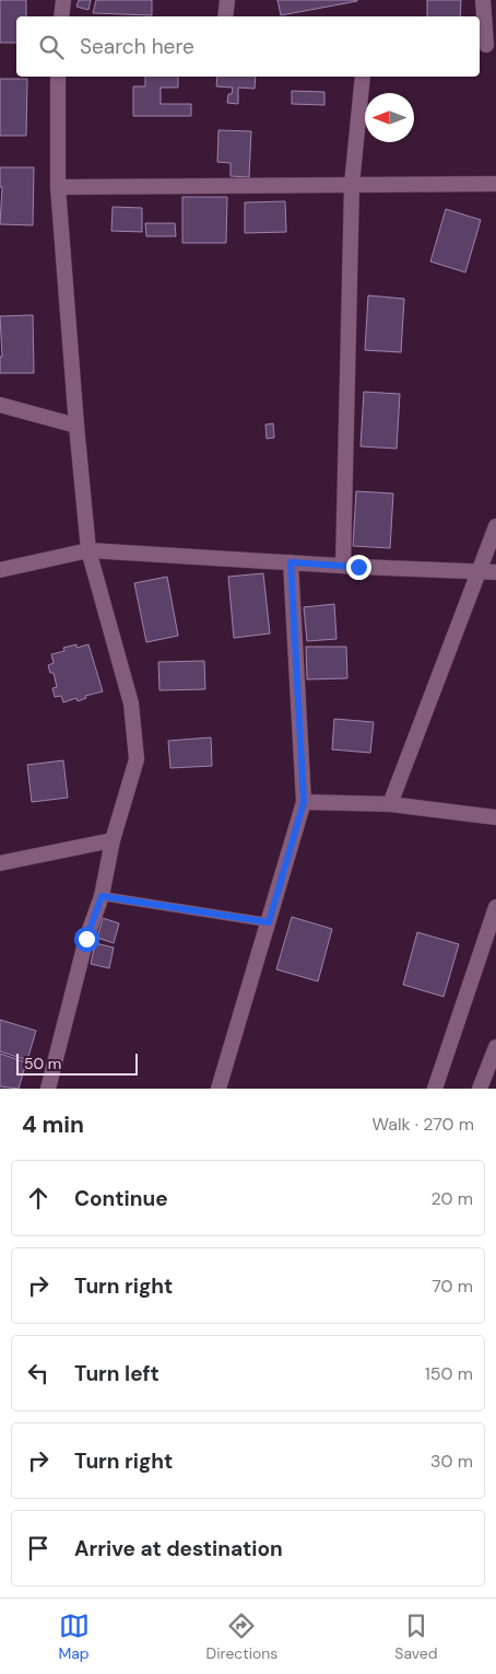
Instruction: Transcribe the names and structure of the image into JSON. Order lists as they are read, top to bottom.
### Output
{
  "scale_bar": "50 m",
  "north": "left",
  "page": {
    "search": "Search here",
    "scale": "50 m",
    "heading": ["4 min", "Walk · 270 m"],
    "list": [
      ["Continue", "20 m"],
      ["Turn right", "70 m"],
      ["Turn left", "150 m"],
      ["Turn right", "30 m"],
      "Arrive at destination"
    ],
    "nav": ["Map", "Directions", "Saved"]
  }
}
